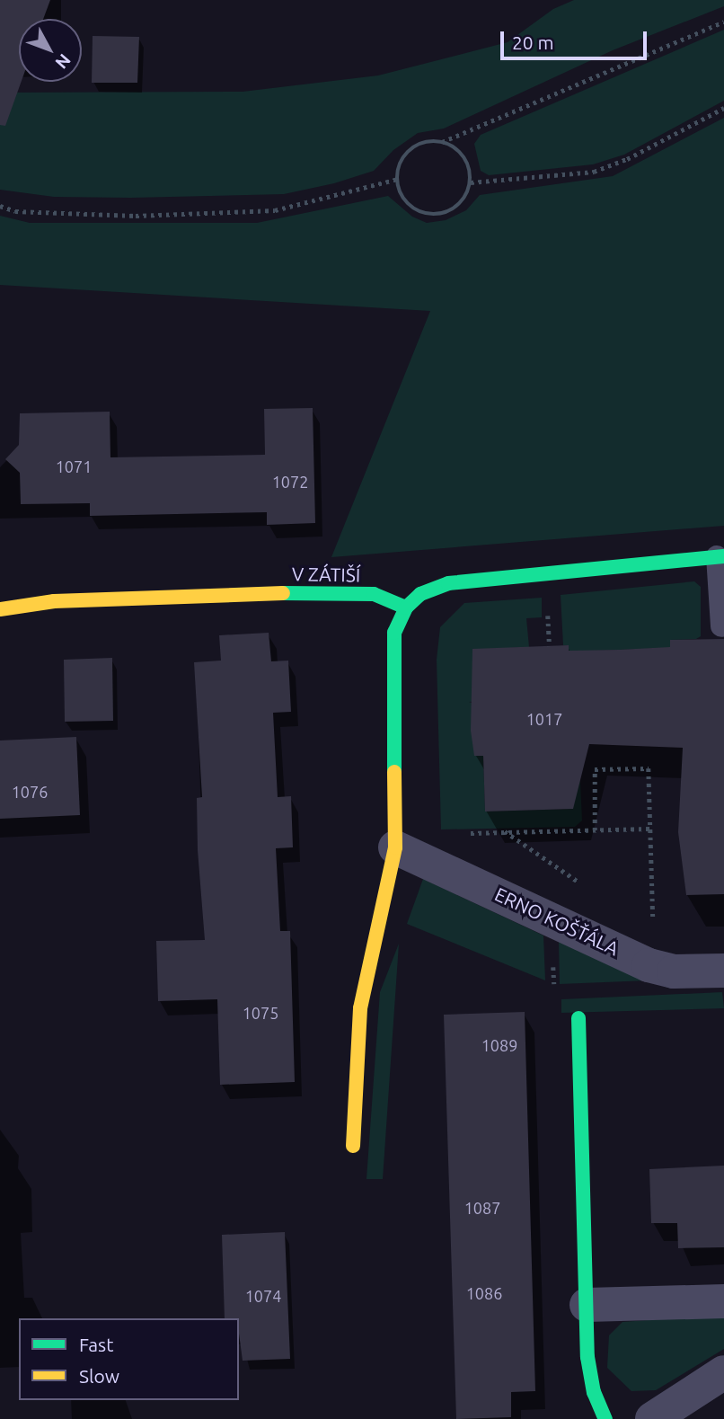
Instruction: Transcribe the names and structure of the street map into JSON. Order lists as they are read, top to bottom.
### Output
{
  "streets": {
    "street": ["V ZÁTIŠÍ", "ERNO KOŠŤÁLA"]
  },
  "house_numbers": [
    "1071",
    "1072",
    "1017",
    "1076",
    "1075",
    "1089",
    "1087",
    "1086",
    "1074"
  ],
  "legend": ["Fast", "Slow"],
  "scale_bar": "20 m",
  "north": "bottom right"
}
